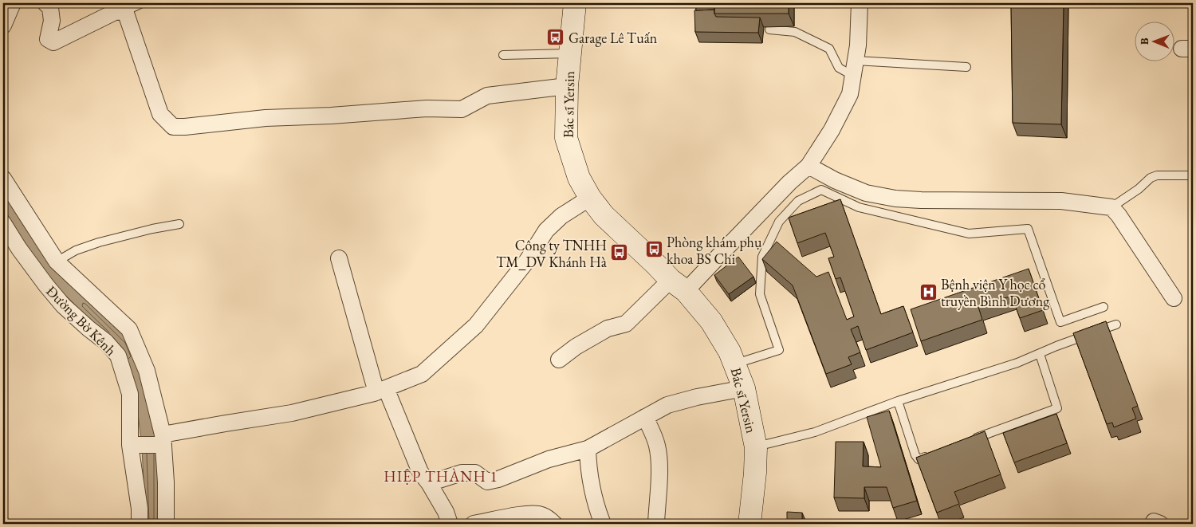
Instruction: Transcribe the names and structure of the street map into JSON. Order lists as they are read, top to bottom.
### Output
{
  "streets": {
    "main road": ["Bác sĩ Yersin"],
    "street": ["Đường Bờ Kênh"]
  },
  "districts": ["HIỆP THÀNH 1"],
  "places": {
    "bus stop": ["Garage Lê Tuấn", "Phòng khám phụ khoa BS Chi", "Công ty TNHH TM_DV Khánh Hà"],
    "hospital": ["Bệnh viện Y học cổ truyền Bình Dương"]
  },
  "north": "left"
}
